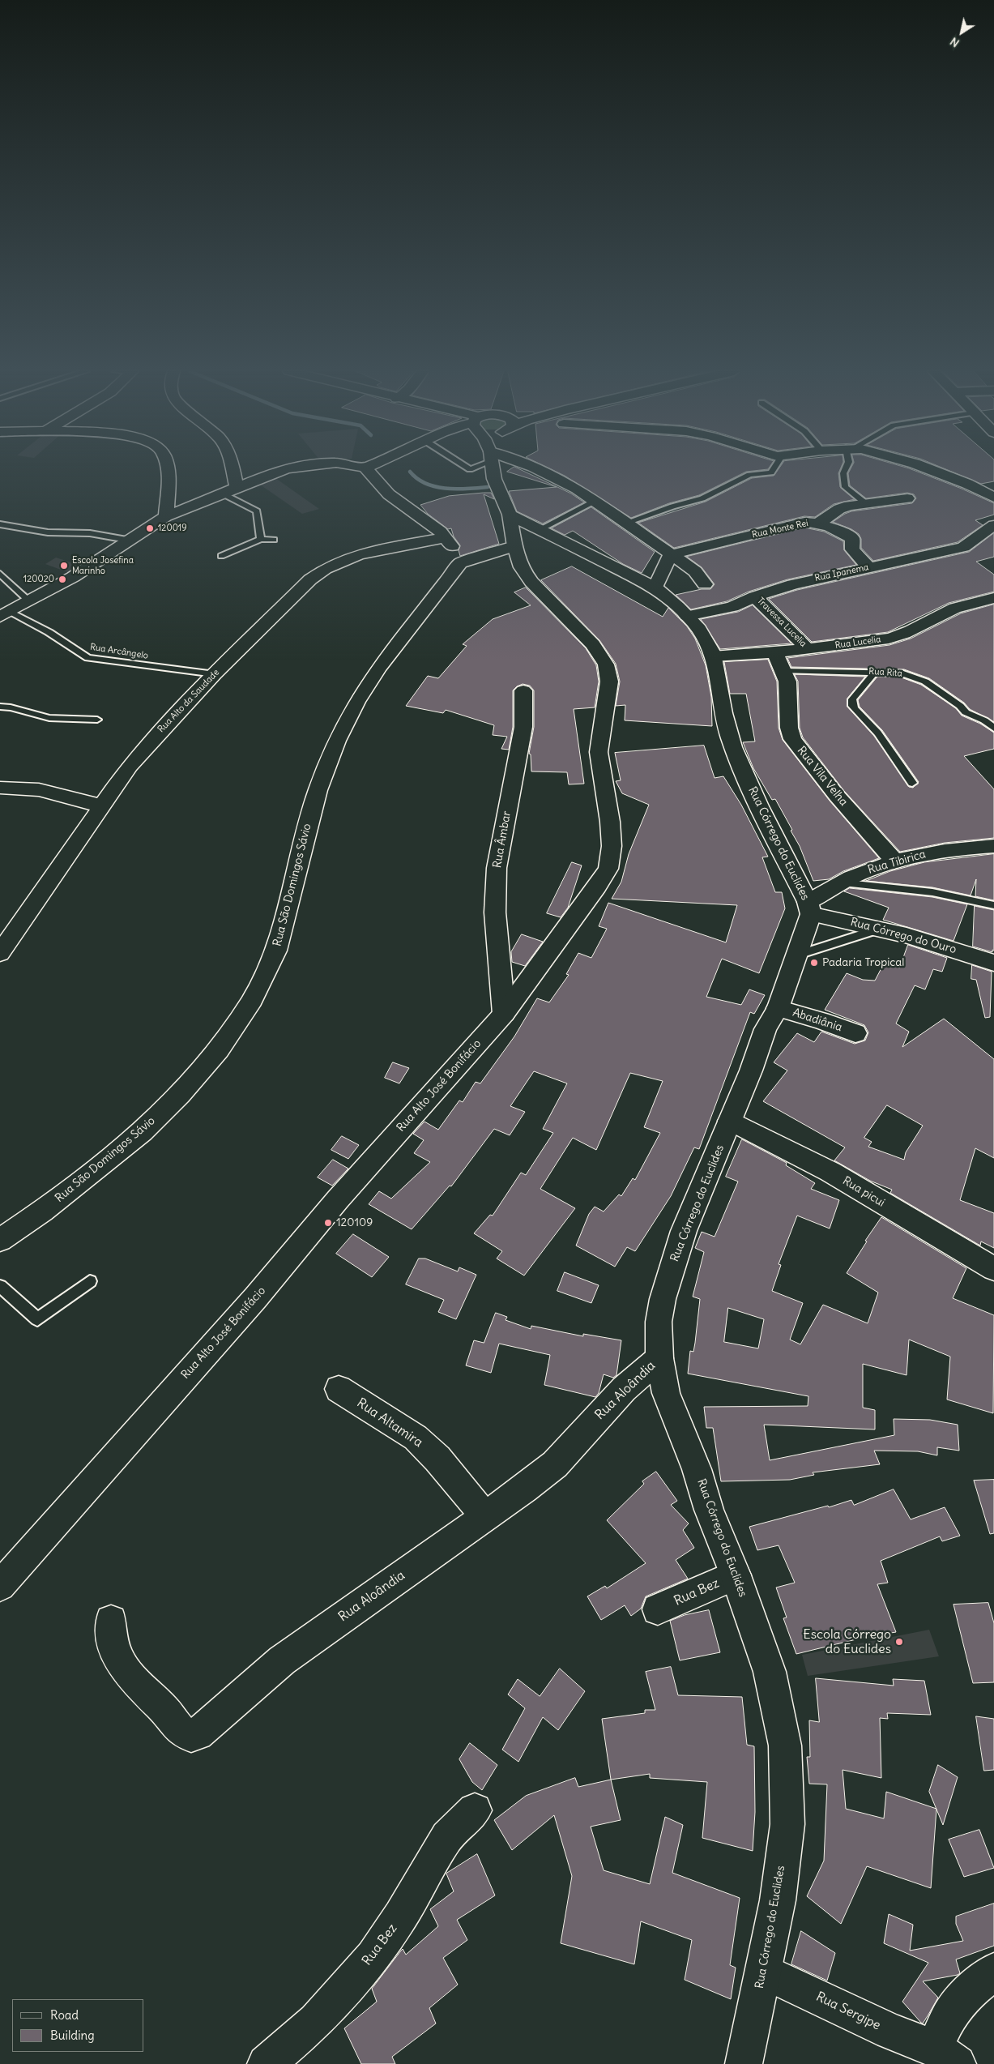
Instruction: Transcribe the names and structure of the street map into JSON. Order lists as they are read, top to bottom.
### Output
{
  "streets": {
    "street": [
      "Rua Monte Rei",
      "Rua Ipanema",
      "Travessa Lucelia",
      "Rua Lucelia",
      "Rua Alto da Saudade",
      "Rua Vila Velha",
      "Rua Âmbar",
      "Rua Córrego do Euclides",
      "Rua Tibirica",
      "Rua São Domingos Sávio",
      "Rua Córrego do Ouro",
      "Abadiânia",
      "Rua Alto José Bonifácio",
      "Rua picui",
      "Rua Aloândia",
      "Rua Altamira",
      "Rua Bez",
      "Rua Sergipe"
    ],
    "lane": ["Rua Arcângelo", "Rua Rita"]
  },
  "crossings": [
    ["Rua Monte Rei", "Rua Ipanema"],
    ["Rua Ipanema", "Travessa Lucelia"],
    ["Rua Ipanema", "Rua Córrego do Euclides"],
    ["Travessa Lucelia", "Rua Lucelia"],
    ["Rua Lucelia", "Rua Vila Velha"],
    ["Rua Lucelia", "Rua Córrego do Euclides"],
    ["Rua Arcângelo", "Rua Alto da Saudade"],
    ["Rua Rita", "Rua Vila Velha"],
    ["Rua Vila Velha", "Rua Tibirica"],
    ["Rua Âmbar", "Rua Alto José Bonifácio"],
    ["Rua Córrego do Euclides", "Rua Tibirica"],
    ["Rua Córrego do Euclides", "Rua Córrego do Ouro"],
    ["Rua Córrego do Euclides", "Abadiânia"],
    ["Rua Córrego do Euclides", "Rua Alto José Bonifácio"],
    ["Rua Córrego do Euclides", "Rua picui"],
    ["Rua Córrego do Euclides", "Rua Aloândia"],
    ["Rua Córrego do Euclides", "Rua Bez"],
    ["Rua Córrego do Euclides", "Rua Sergipe"],
    ["Rua Tibirica", "Rua Córrego do Ouro"],
    ["Rua Aloândia", "Rua Altamira"]
  ],
  "places": [
    "120019",
    "Escola Josefina Marinho",
    "120020",
    "Padaria Tropical",
    "120109",
    "Escola Córrego do Euclides"
  ],
  "legend": ["Road", "Building"],
  "north": "bottom left"
}
